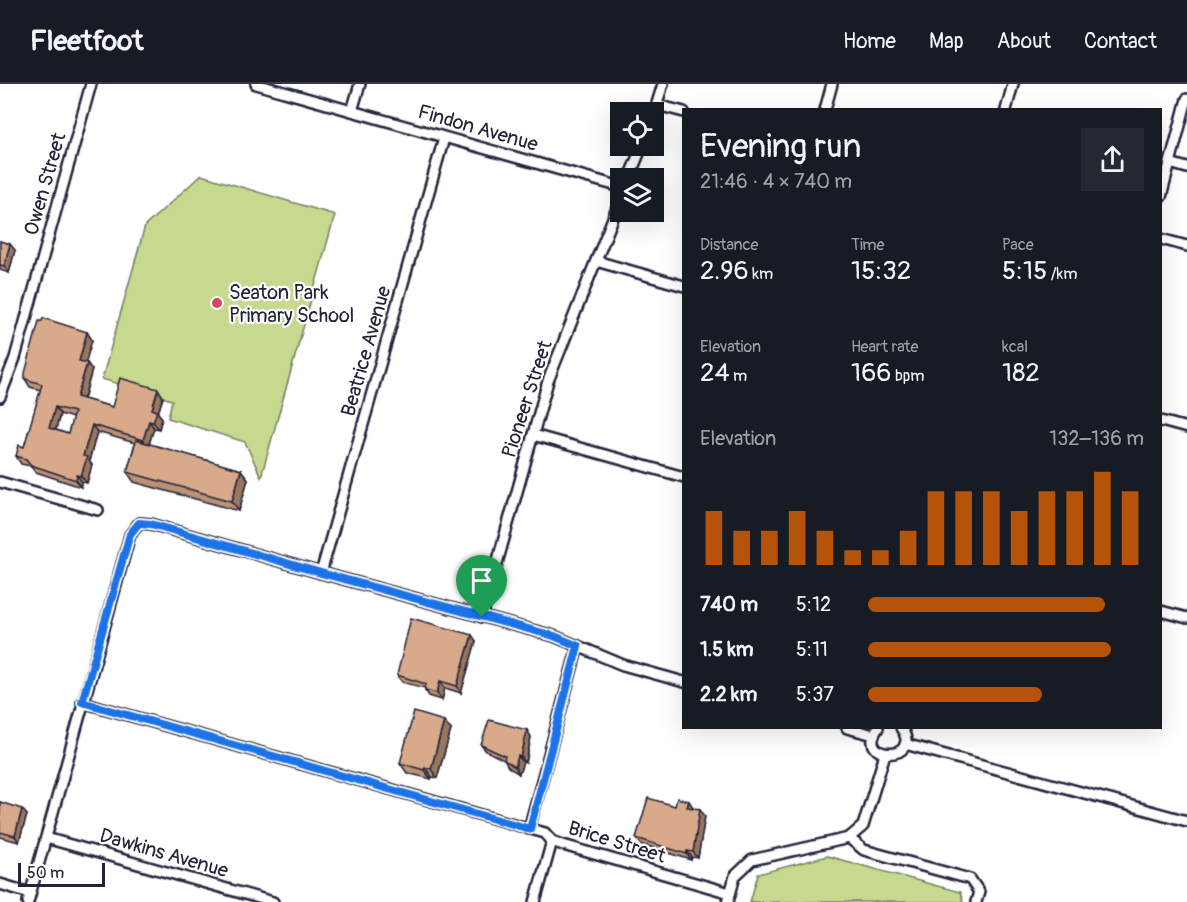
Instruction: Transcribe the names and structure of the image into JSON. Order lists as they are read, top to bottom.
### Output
{
  "streets": {
    "street": [
      "Findon Avenue",
      "Owen Street",
      "Beatrice Avenue",
      "Pioneer Street",
      "Brice Street",
      "Dawkins Avenue"
    ]
  },
  "crossings": [
    ["Findon Avenue", "Beatrice Avenue"]
  ],
  "places": ["Seaton Park Primary School"],
  "scale_bar": "50 m",
  "page": {
    "header": "Fleetfoot",
    "nav": [
      "Home",
      "Map",
      "About",
      "Contact"
    ],
    "heading": ["Evening run", "21:46 · 4 × 740 m"],
    "stats": [
      ["Distance", "2.96 km"],
      ["Time", "15:32"],
      ["Pace", "5:15 /km"],
      ["Elevation", "24 m"],
      ["Heart rate", "166 bpm"],
      ["kcal", "182"]
    ],
    "chart": ["Elevation", "132–136 m"],
    "list": [
      {
        "name": "740 m",
        "note": "5:12"
      },
      {
        "name": "1.5 km",
        "note": "5:11"
      },
      {
        "name": "2.2 km",
        "note": "5:37"
      }
    ],
    "scale": "50 m"
  }
}
